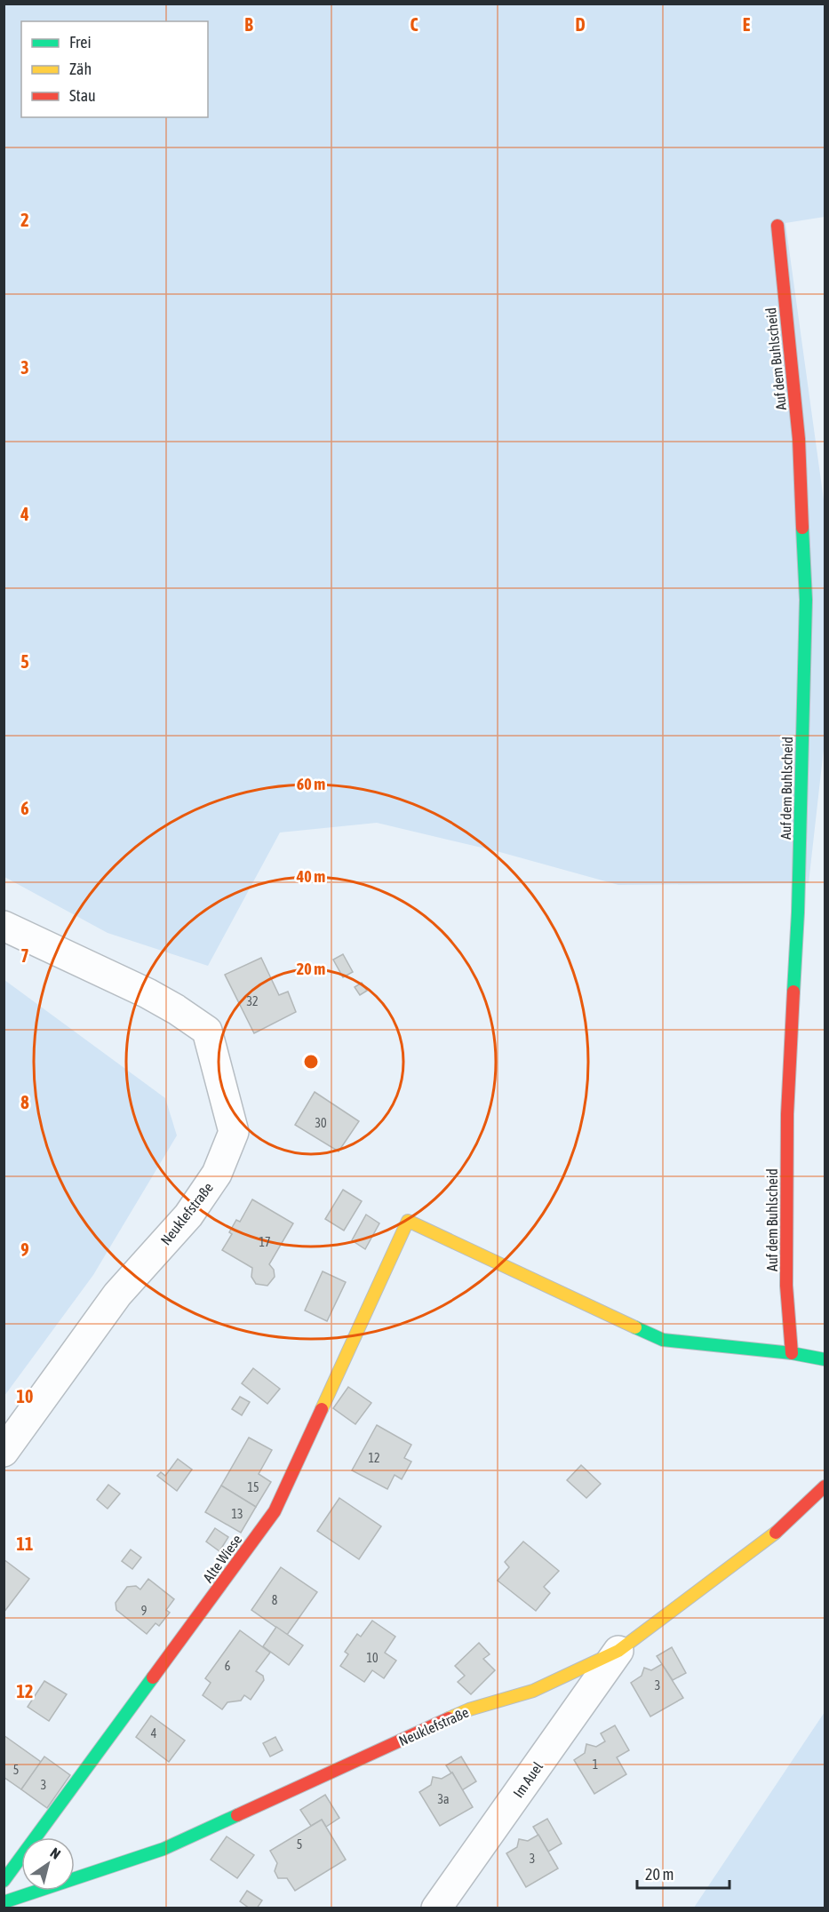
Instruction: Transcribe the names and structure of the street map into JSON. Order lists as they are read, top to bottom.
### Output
{
  "streets": {
    "street": [
      "Auf dem Buhlscheid",
      "Neuklefstraße",
      "Alte Wiese",
      "Im Auel"
    ]
  },
  "crossings": [
    ["Auf dem Buhlscheid", "Alte Wiese"],
    ["Neuklefstraße", "Im Auel"]
  ],
  "house_numbers": [
    "32",
    "30",
    "17",
    "12",
    "15",
    "13",
    "8",
    "9",
    "10",
    "6",
    "3",
    "4",
    "1",
    "5",
    "3",
    "3a",
    "5",
    "3"
  ],
  "legend": ["Frei", "Zäh", "Stau"],
  "scale_bar": "20 m",
  "north": "top right",
  "grid": {
    "columns": [
      "B",
      "C",
      "D",
      "E"
    ],
    "rows": [
      "2",
      "3",
      "4",
      "5",
      "6",
      "7",
      "8",
      "9",
      "10",
      "11",
      "12"
    ]
  },
  "rings": ["60 m", "40 m", "20 m"]
}
